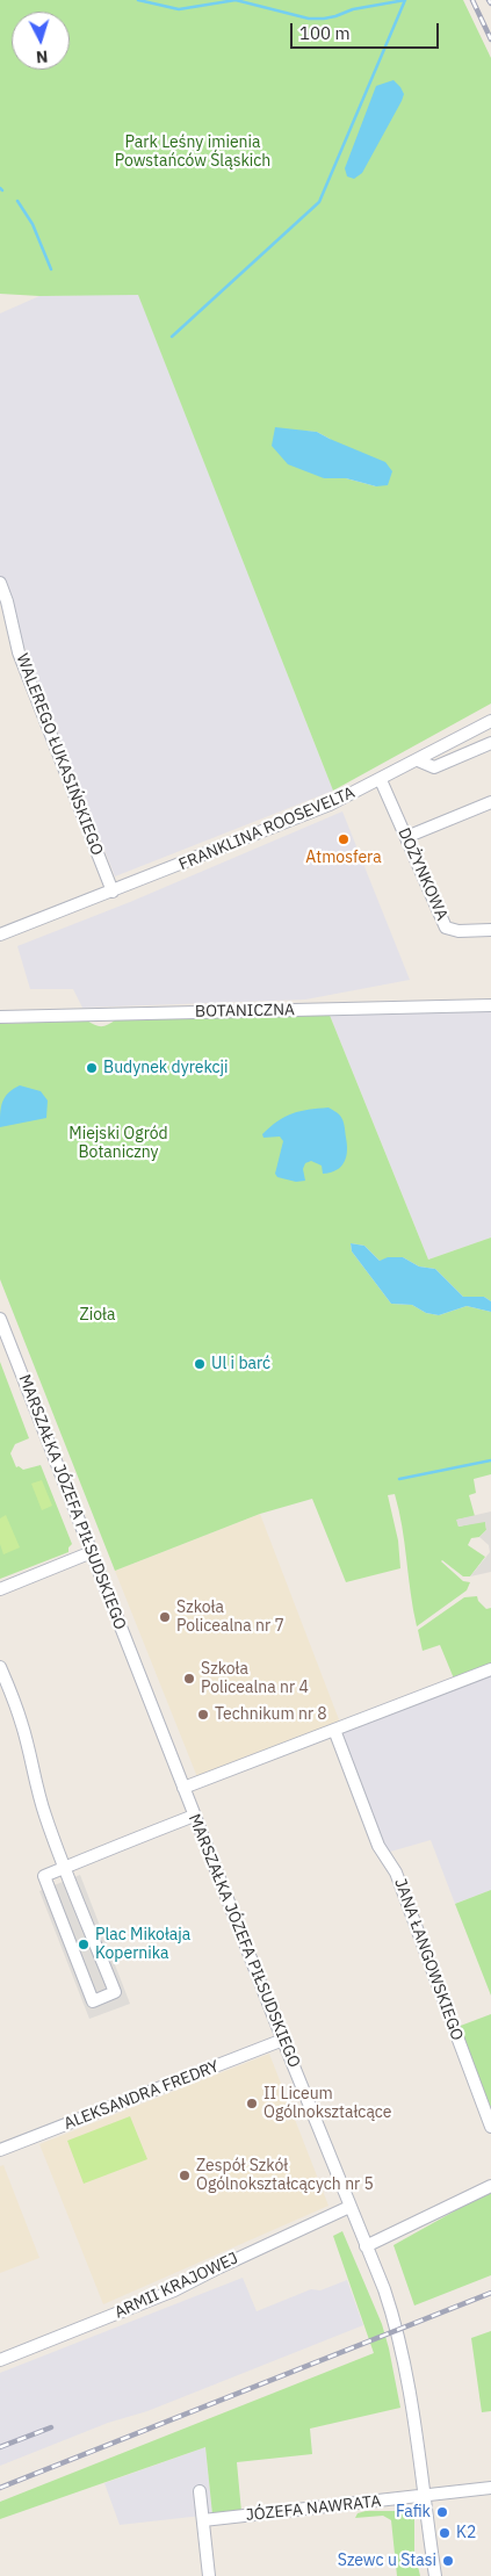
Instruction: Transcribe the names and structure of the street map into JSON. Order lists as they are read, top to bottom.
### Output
{
  "streets": {
    "street": [
      "WALEREGO ŁUKASIŃSKIEGO",
      "FRANKLINA ROOSEVELTA",
      "DOŻYNKOWA",
      "BOTANICZNA",
      "MARSZAŁKA JÓZEFA PIŁSUDSKIEGO",
      "JANA ŁANGOWSKIEGO",
      "ALEKSANDRA FREDRY",
      "ARMII KRAJOWEJ",
      "JÓZEFA NAWRATA"
    ]
  },
  "crossings": [
    ["WALEREGO ŁUKASIŃSKIEGO", "FRANKLINA ROOSEVELTA"],
    ["FRANKLINA ROOSEVELTA", "DOŻYNKOWA"],
    ["MARSZAŁKA JÓZEFA PIŁSUDSKIEGO", "ALEKSANDRA FREDRY"],
    ["MARSZAŁKA JÓZEFA PIŁSUDSKIEGO", "ARMII KRAJOWEJ"],
    ["MARSZAŁKA JÓZEFA PIŁSUDSKIEGO", "JÓZEFA NAWRATA"]
  ],
  "parks": ["Park Leśny imienia Powstańców Śląskich", "Miejski Ogród Botaniczny", "Zioła"],
  "places": [
    "Atmosfera",
    "Budynek dyrekcji",
    "Ul i barć",
    "Szkoła Policealna nr 7",
    "Szkoła Policealna nr 4",
    "Technikum nr 8",
    "Plac Mikołaja Kopernika",
    "II Liceum Ogólnokształcące",
    "Zespół Szkół Ogólnokształcących nr 5",
    "Fafik",
    "K2",
    "Szewc u Stasi"
  ],
  "scale_bar": "100 m",
  "north": "bottom"
}
